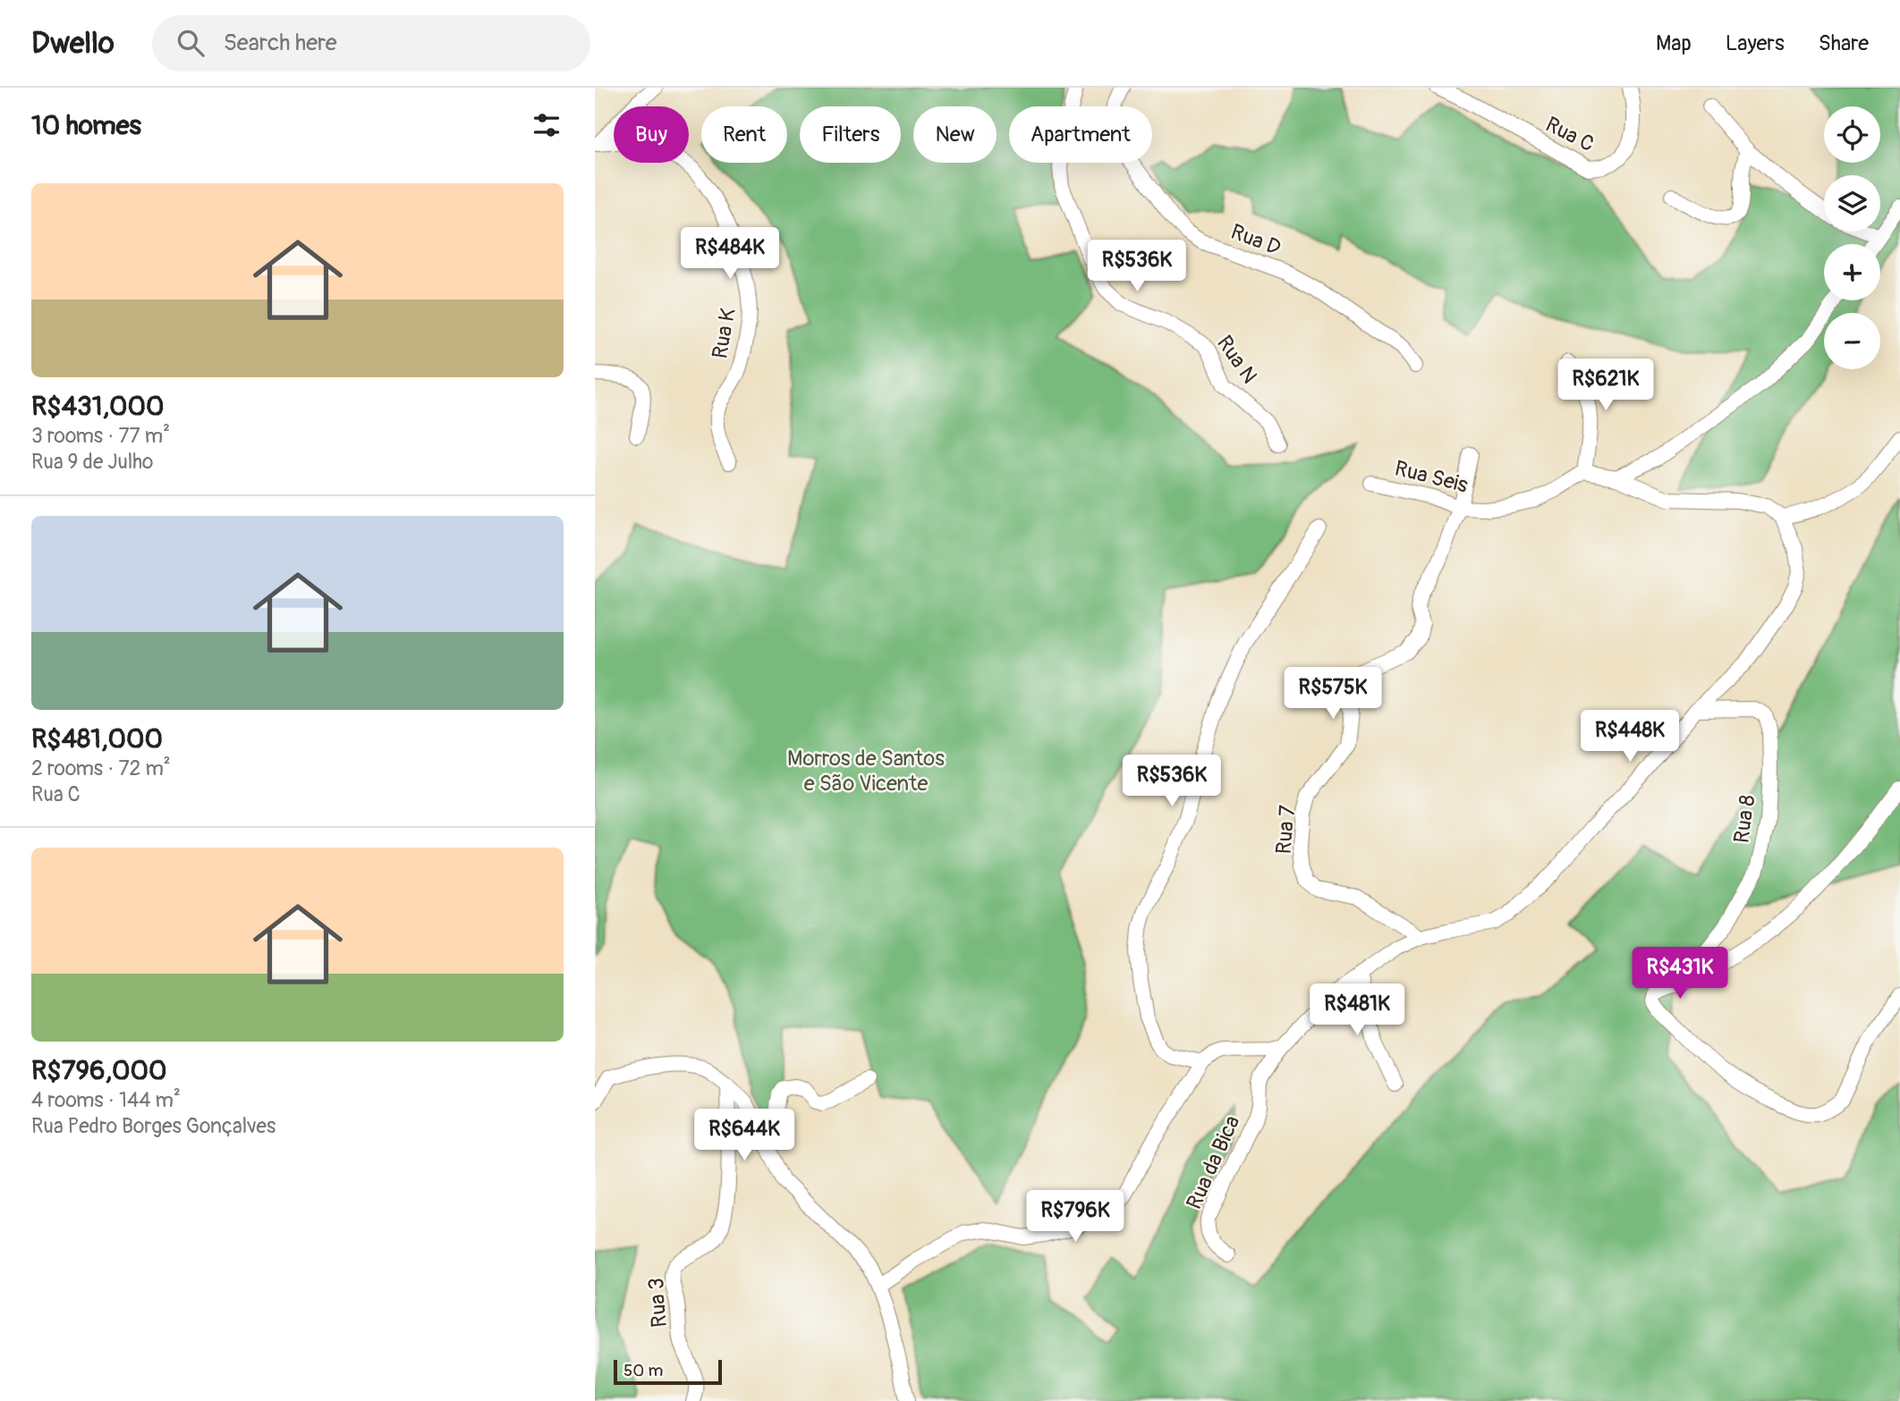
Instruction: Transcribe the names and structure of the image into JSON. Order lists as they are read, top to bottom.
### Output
{
  "streets": {
    "street": [
      "Rua C",
      "Rua D",
      "Rua K",
      "Rua N",
      "Rua Seis",
      "Rua 8",
      "Rua 7",
      "Rua da Bica",
      "Rua 3"
    ]
  },
  "crossings": [
    ["Rua Seis", "Rua 7"],
    ["Rua 8", "Rua da Bica"],
    ["Rua 7", "Rua da Bica"]
  ],
  "parks": ["Morros de Santos e São Vicente"],
  "scale_bar": "50 m",
  "page": {
    "header": "Dwello",
    "search": "Search here",
    "nav": ["Map", "Layers", "Share"],
    "heading": "10 homes",
    "map_buttons": ["+", "−"],
    "chip": [
      "Buy",
      "Rent",
      "Filters",
      "New",
      "Apartment"
    ],
    "list": [
      {
        "name": "R$431,000",
        "note": "3 rooms · 77 m² · Rua 9 de Julho"
      },
      {
        "name": "R$481,000",
        "note": "2 rooms · 72 m² · Rua C"
      },
      {
        "name": "R$796,000",
        "note": "4 rooms · 144 m² · Rua Pedro Borges Gonçalves"
      }
    ],
    "price": [
      "R$484K",
      "R$536K",
      "R$621K",
      "R$575K",
      "R$448K",
      "R$536K",
      "R$431K",
      "R$481K",
      "R$644K",
      "R$796K"
    ],
    "scale": "50 m"
  }
}
